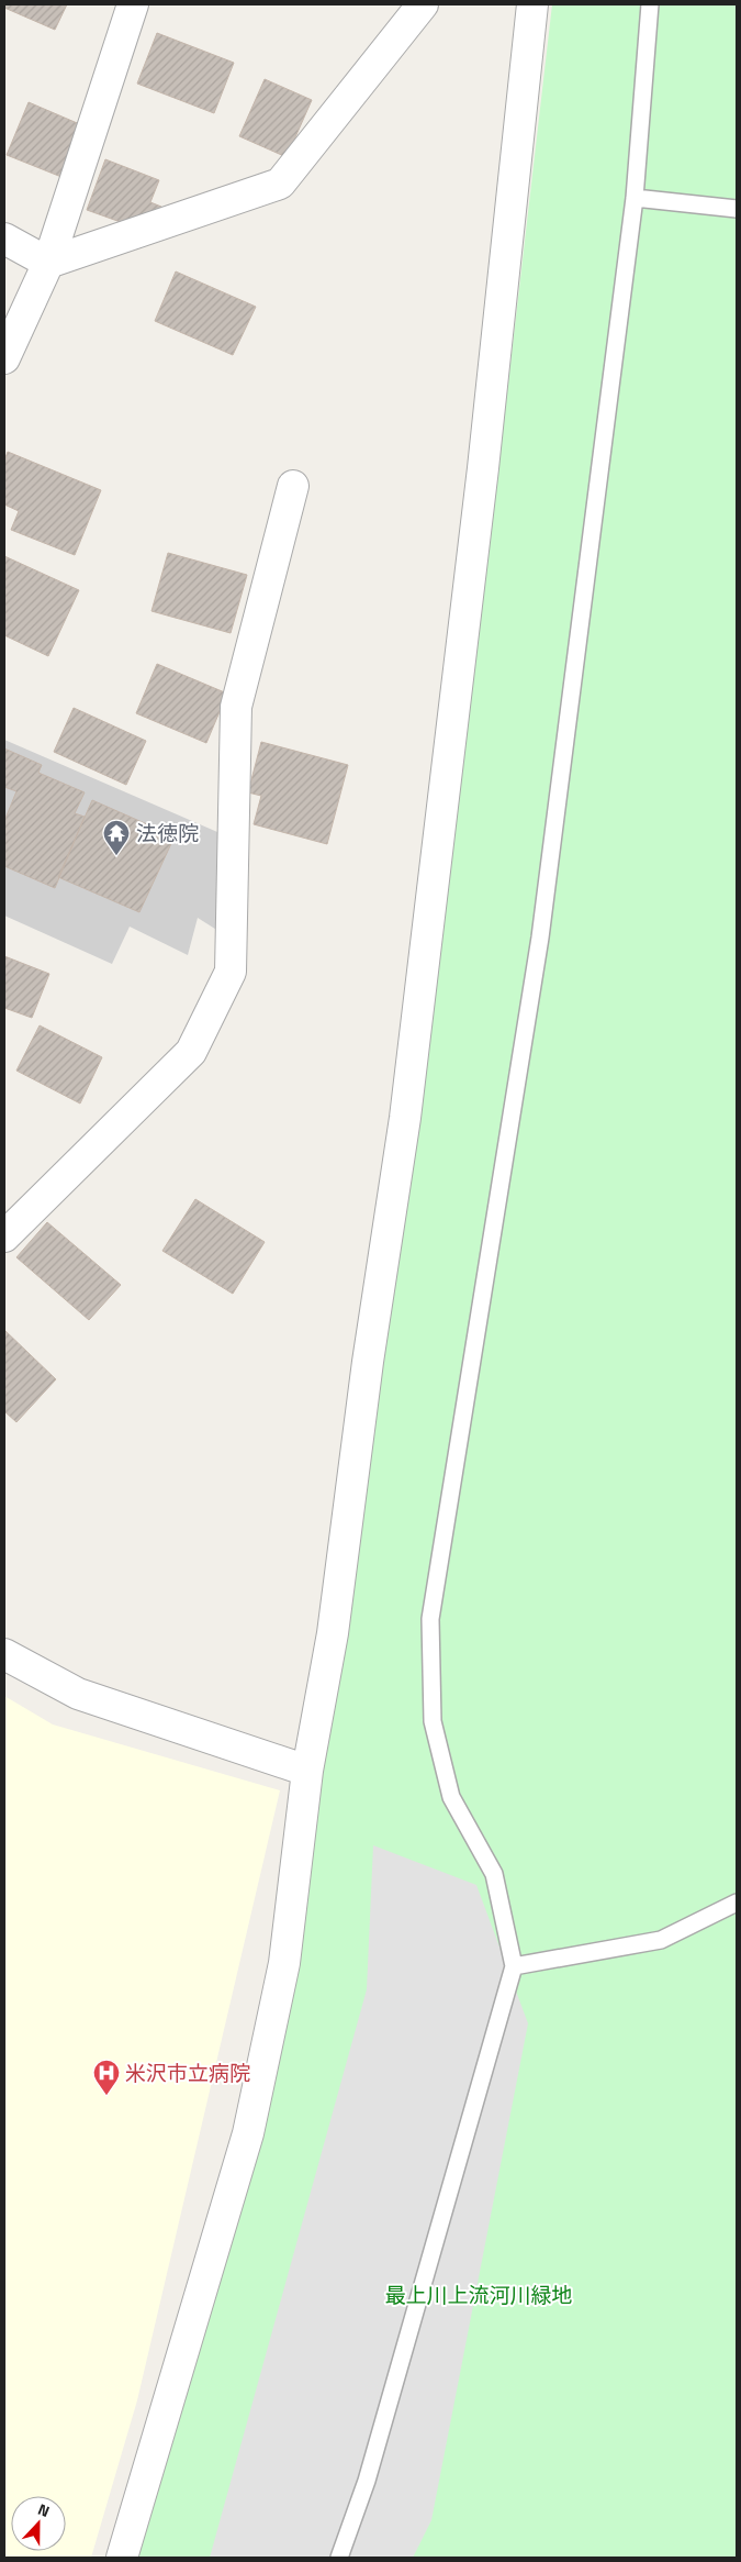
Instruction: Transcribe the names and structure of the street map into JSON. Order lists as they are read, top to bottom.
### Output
{
  "parks": ["最上川上流河川緑地"],
  "places": {
    "temple": ["法徳院"],
    "hospital": ["米沢市立病院"]
  },
  "north": "top"
}
